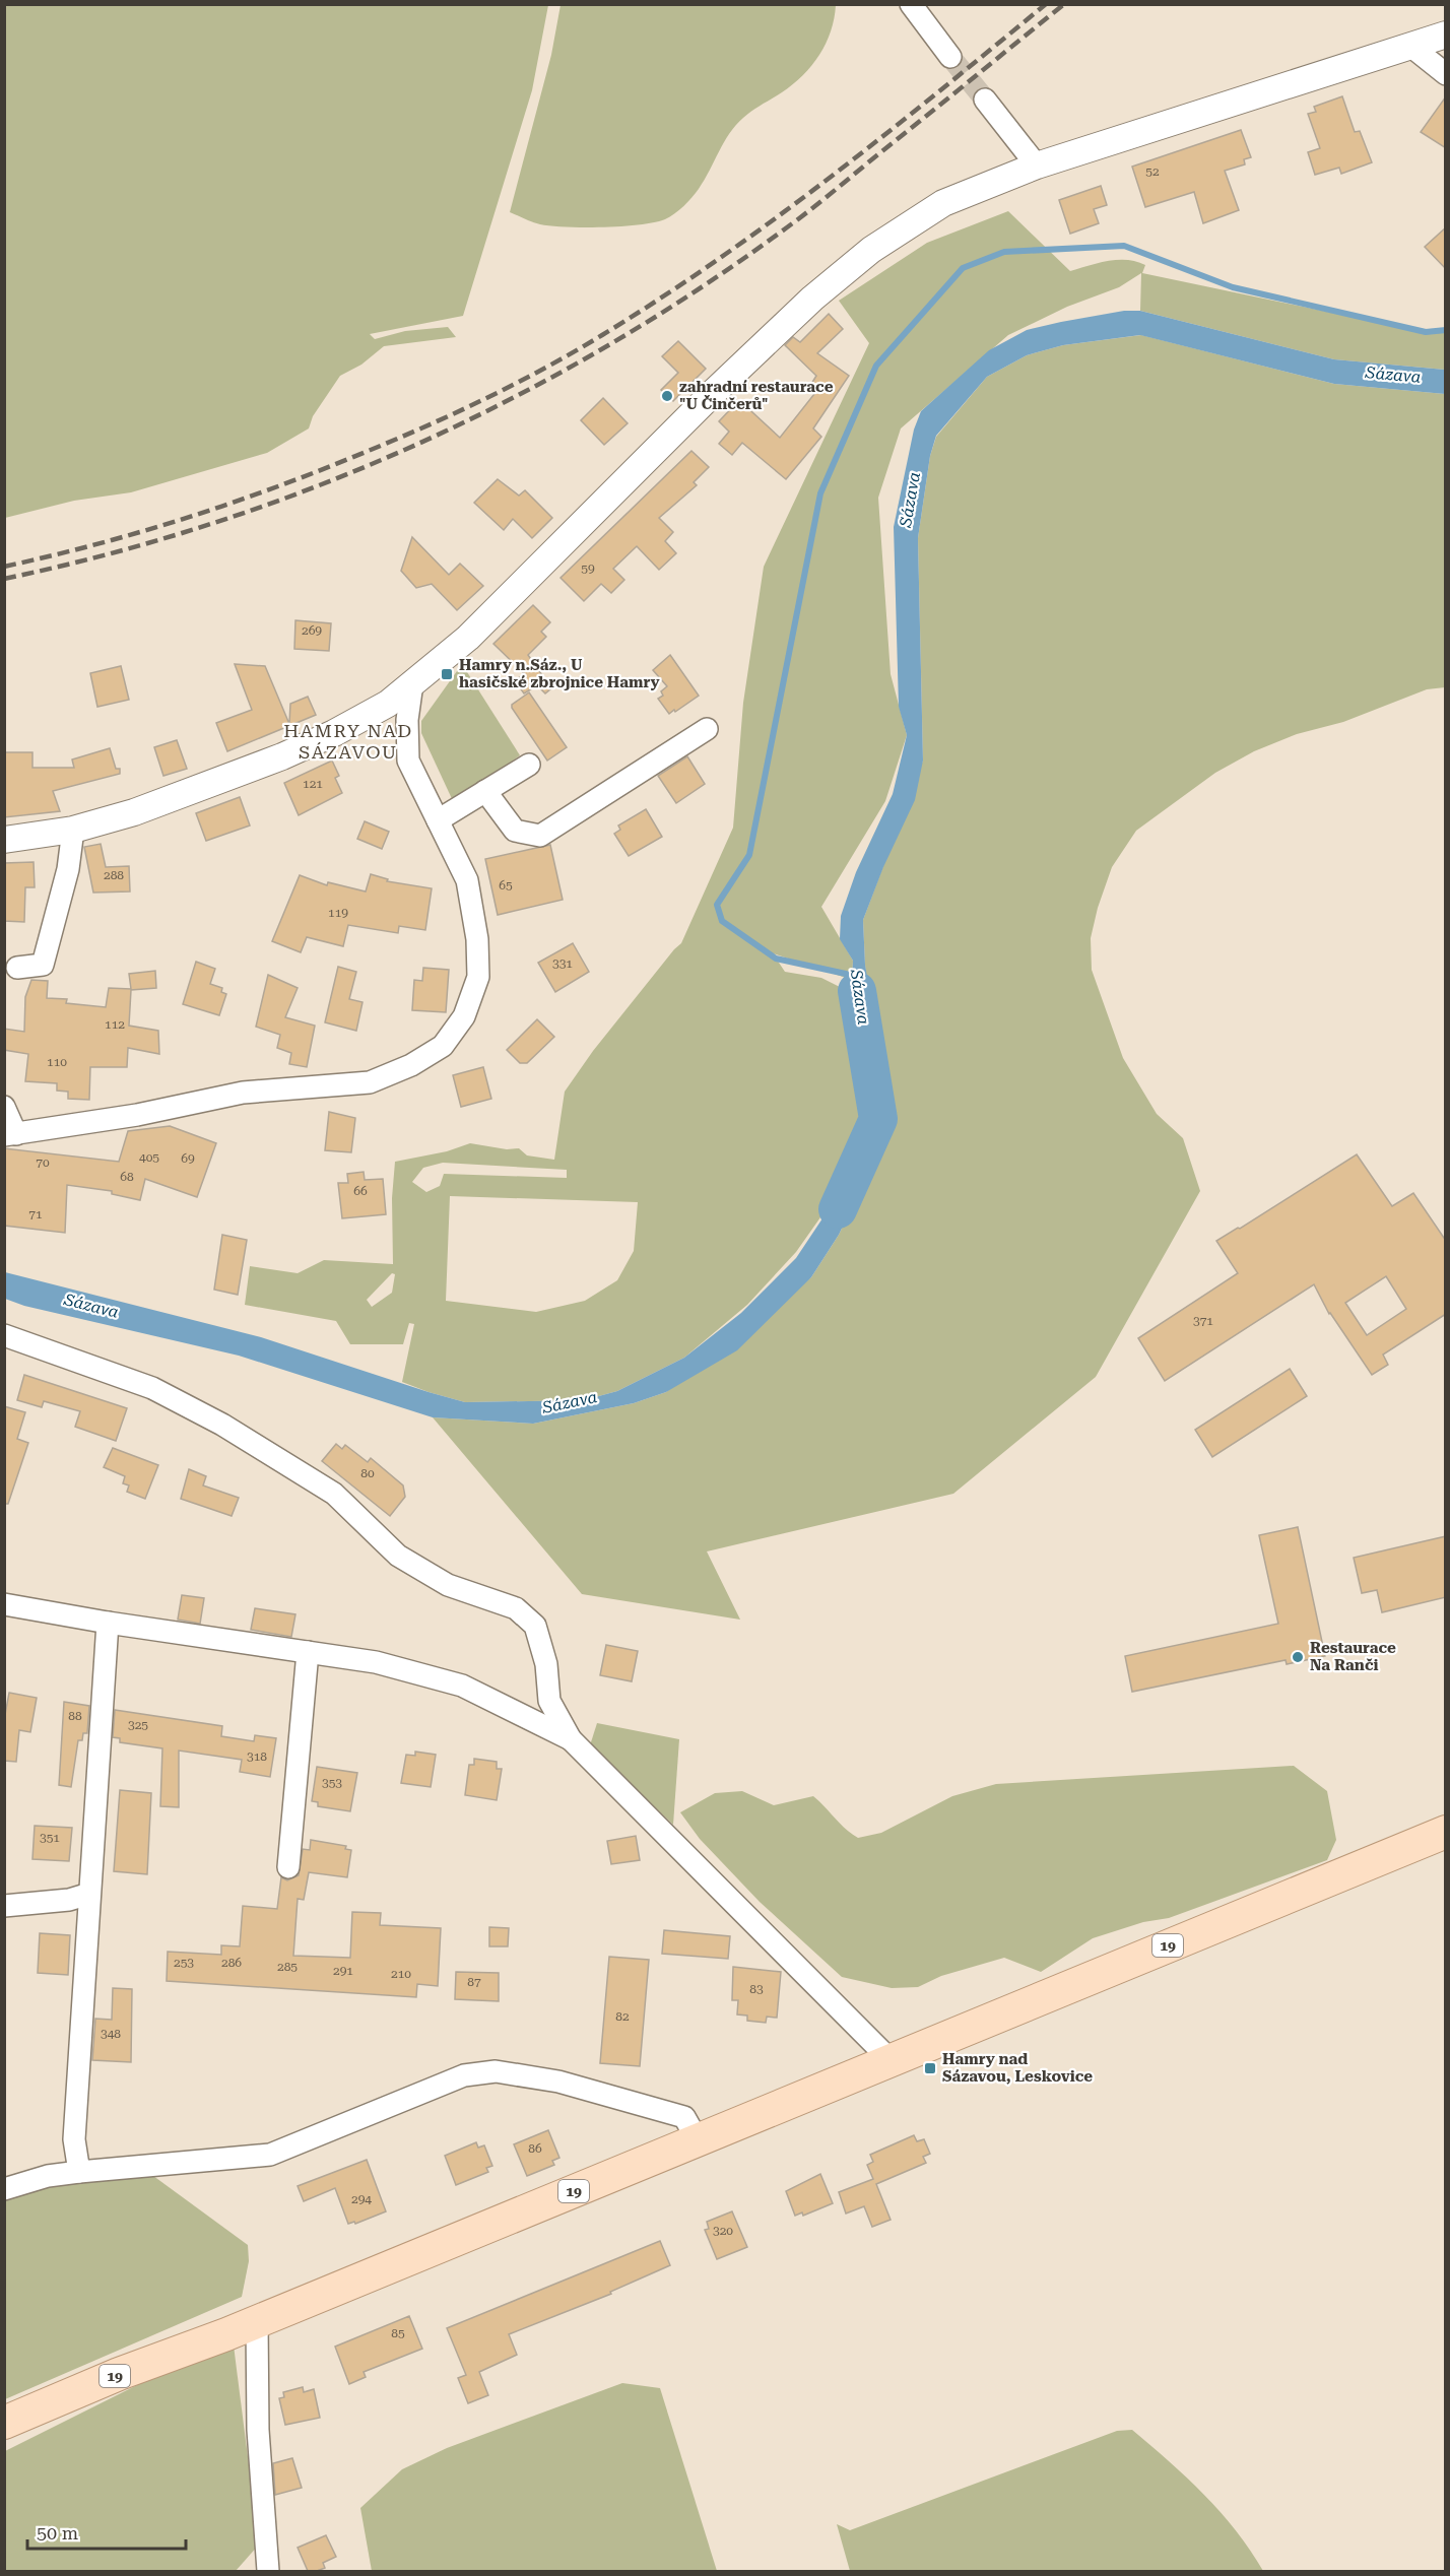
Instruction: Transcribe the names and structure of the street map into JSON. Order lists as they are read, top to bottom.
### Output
{
  "streets": {
    "main road": ["19"]
  },
  "districts": ["HAMRY NAD SÁZAVOU"],
  "water": ["Sázava"],
  "places": {
    "other": ["zahradní restaurace \"U Činčerů\"", "Restaurace Na Ranči"],
    "transit": ["Hamry n.Sáz., U hasičské zbrojnice Hamry", "Hamry nad Sázavou, Leskovice"]
  },
  "house_numbers": [
    "52",
    "59",
    "269",
    "121",
    "288",
    "65",
    "119",
    "331",
    "112",
    "110",
    "405",
    "69",
    "70",
    "68",
    "66",
    "71",
    "371",
    "80",
    "88",
    "325",
    "318",
    "353",
    "351",
    "253",
    "286",
    "285",
    "291",
    "210",
    "87",
    "83",
    "82",
    "348",
    "86",
    "294",
    "320",
    "85"
  ],
  "scale_bar": "50 m"
}
